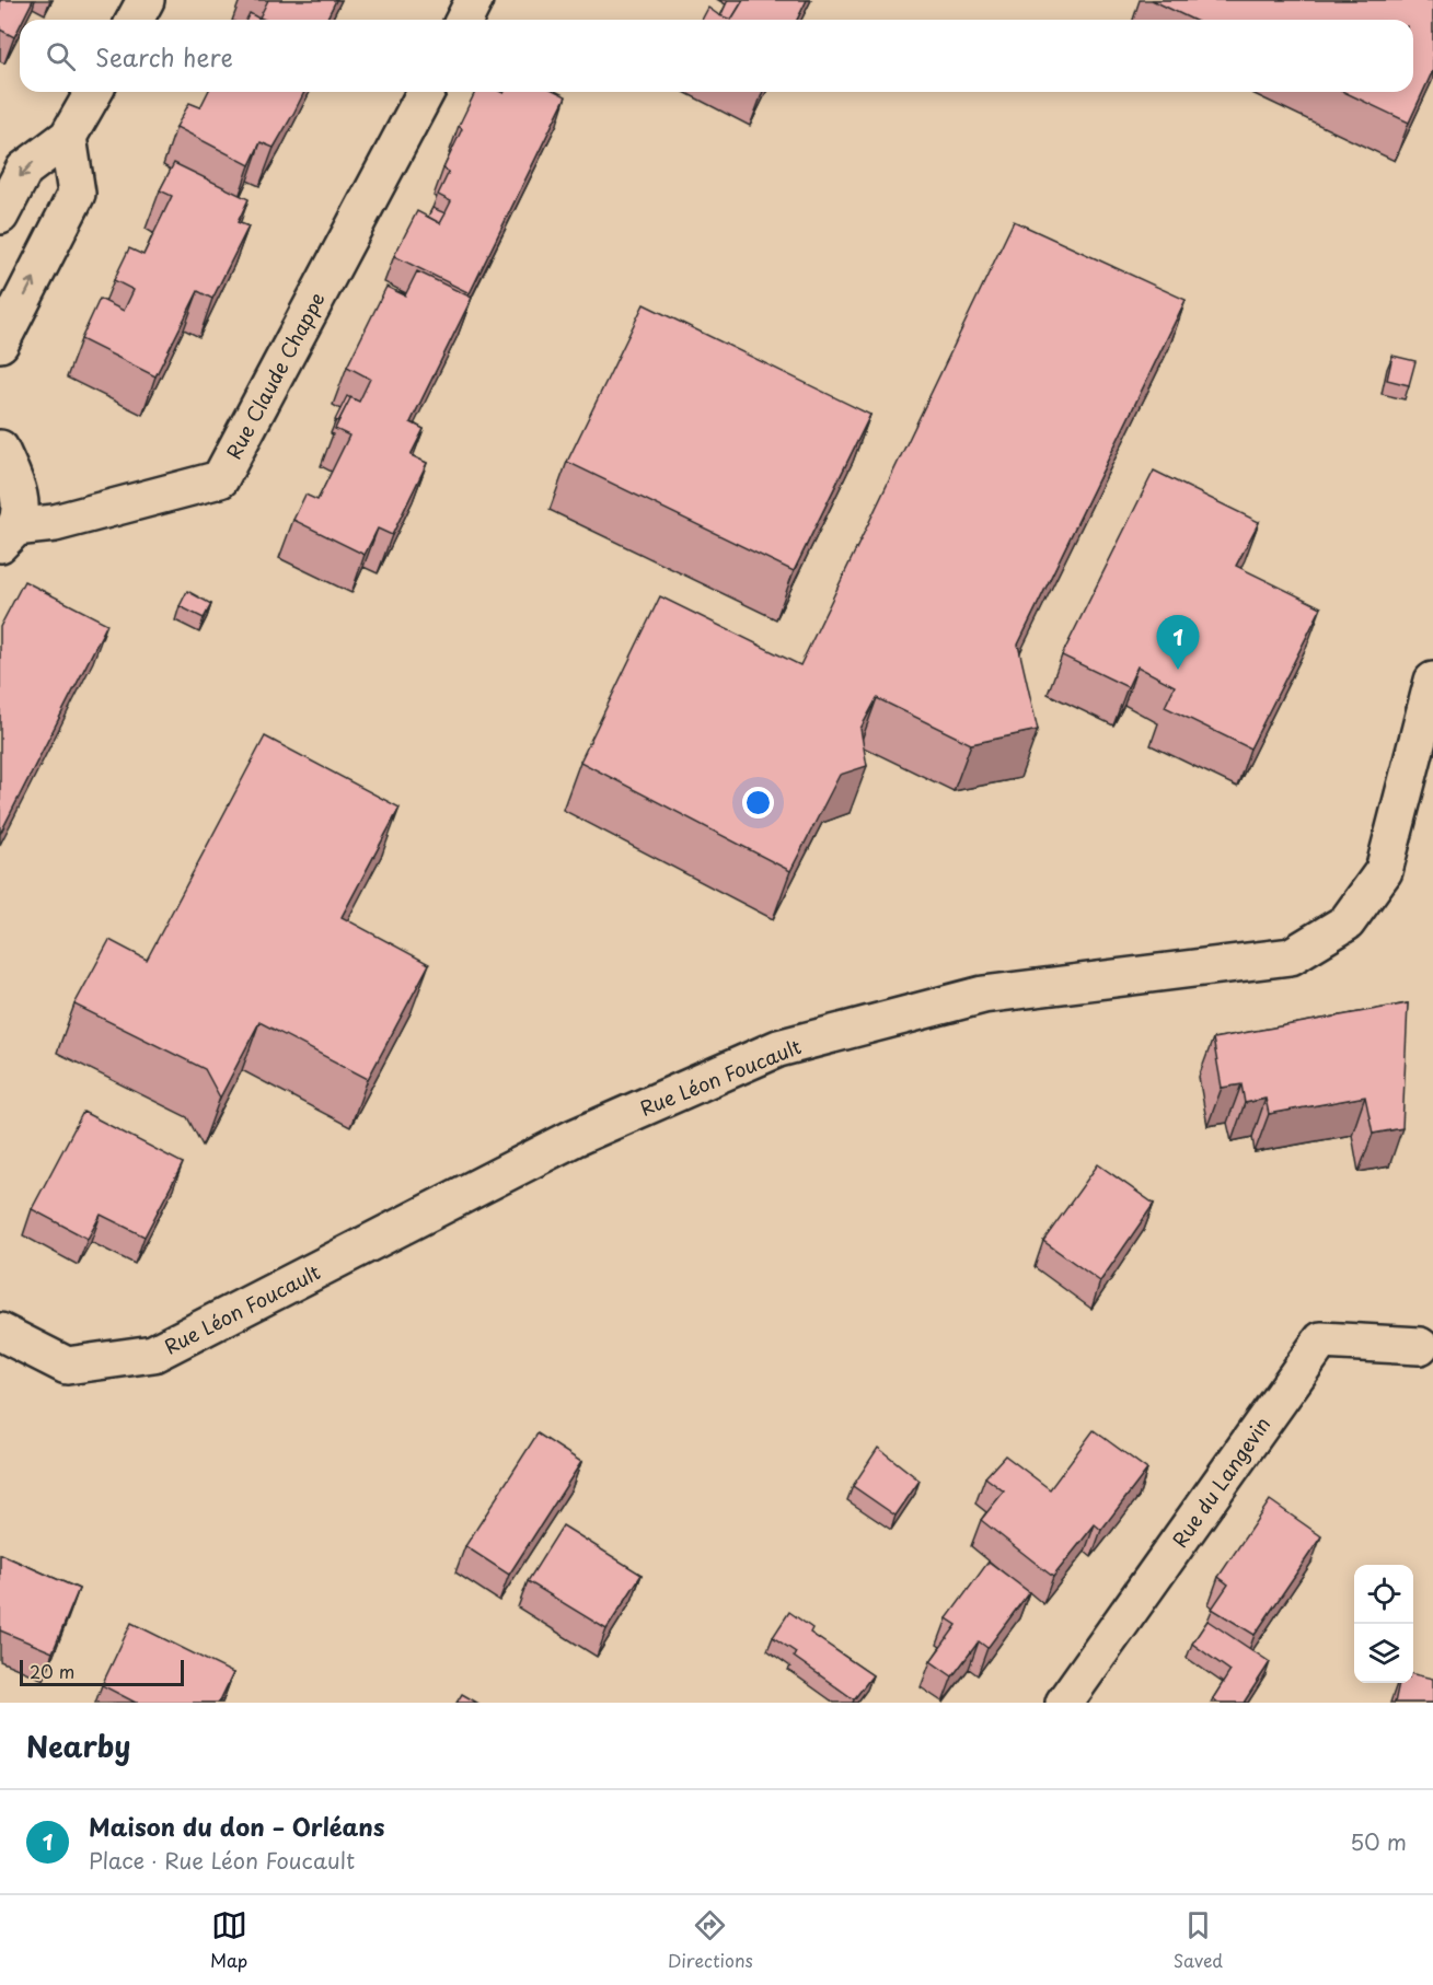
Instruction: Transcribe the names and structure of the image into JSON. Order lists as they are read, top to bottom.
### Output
{
  "streets": {
    "street": ["Rue Claude Chappe", "Rue Léon Foucault", "Rue du Langevin"]
  },
  "scale_bar": "20 m",
  "page": {
    "search": "Search here",
    "pins": "1",
    "scale": "20 m",
    "heading": "Nearby",
    "list": [
      {
        "mark": "1",
        "name": "Maison du don – Orléans",
        "note": "Place · Rue Léon Foucault",
        "value": "50 m"
      }
    ],
    "nav": ["Map", "Directions", "Saved"]
  }
}
